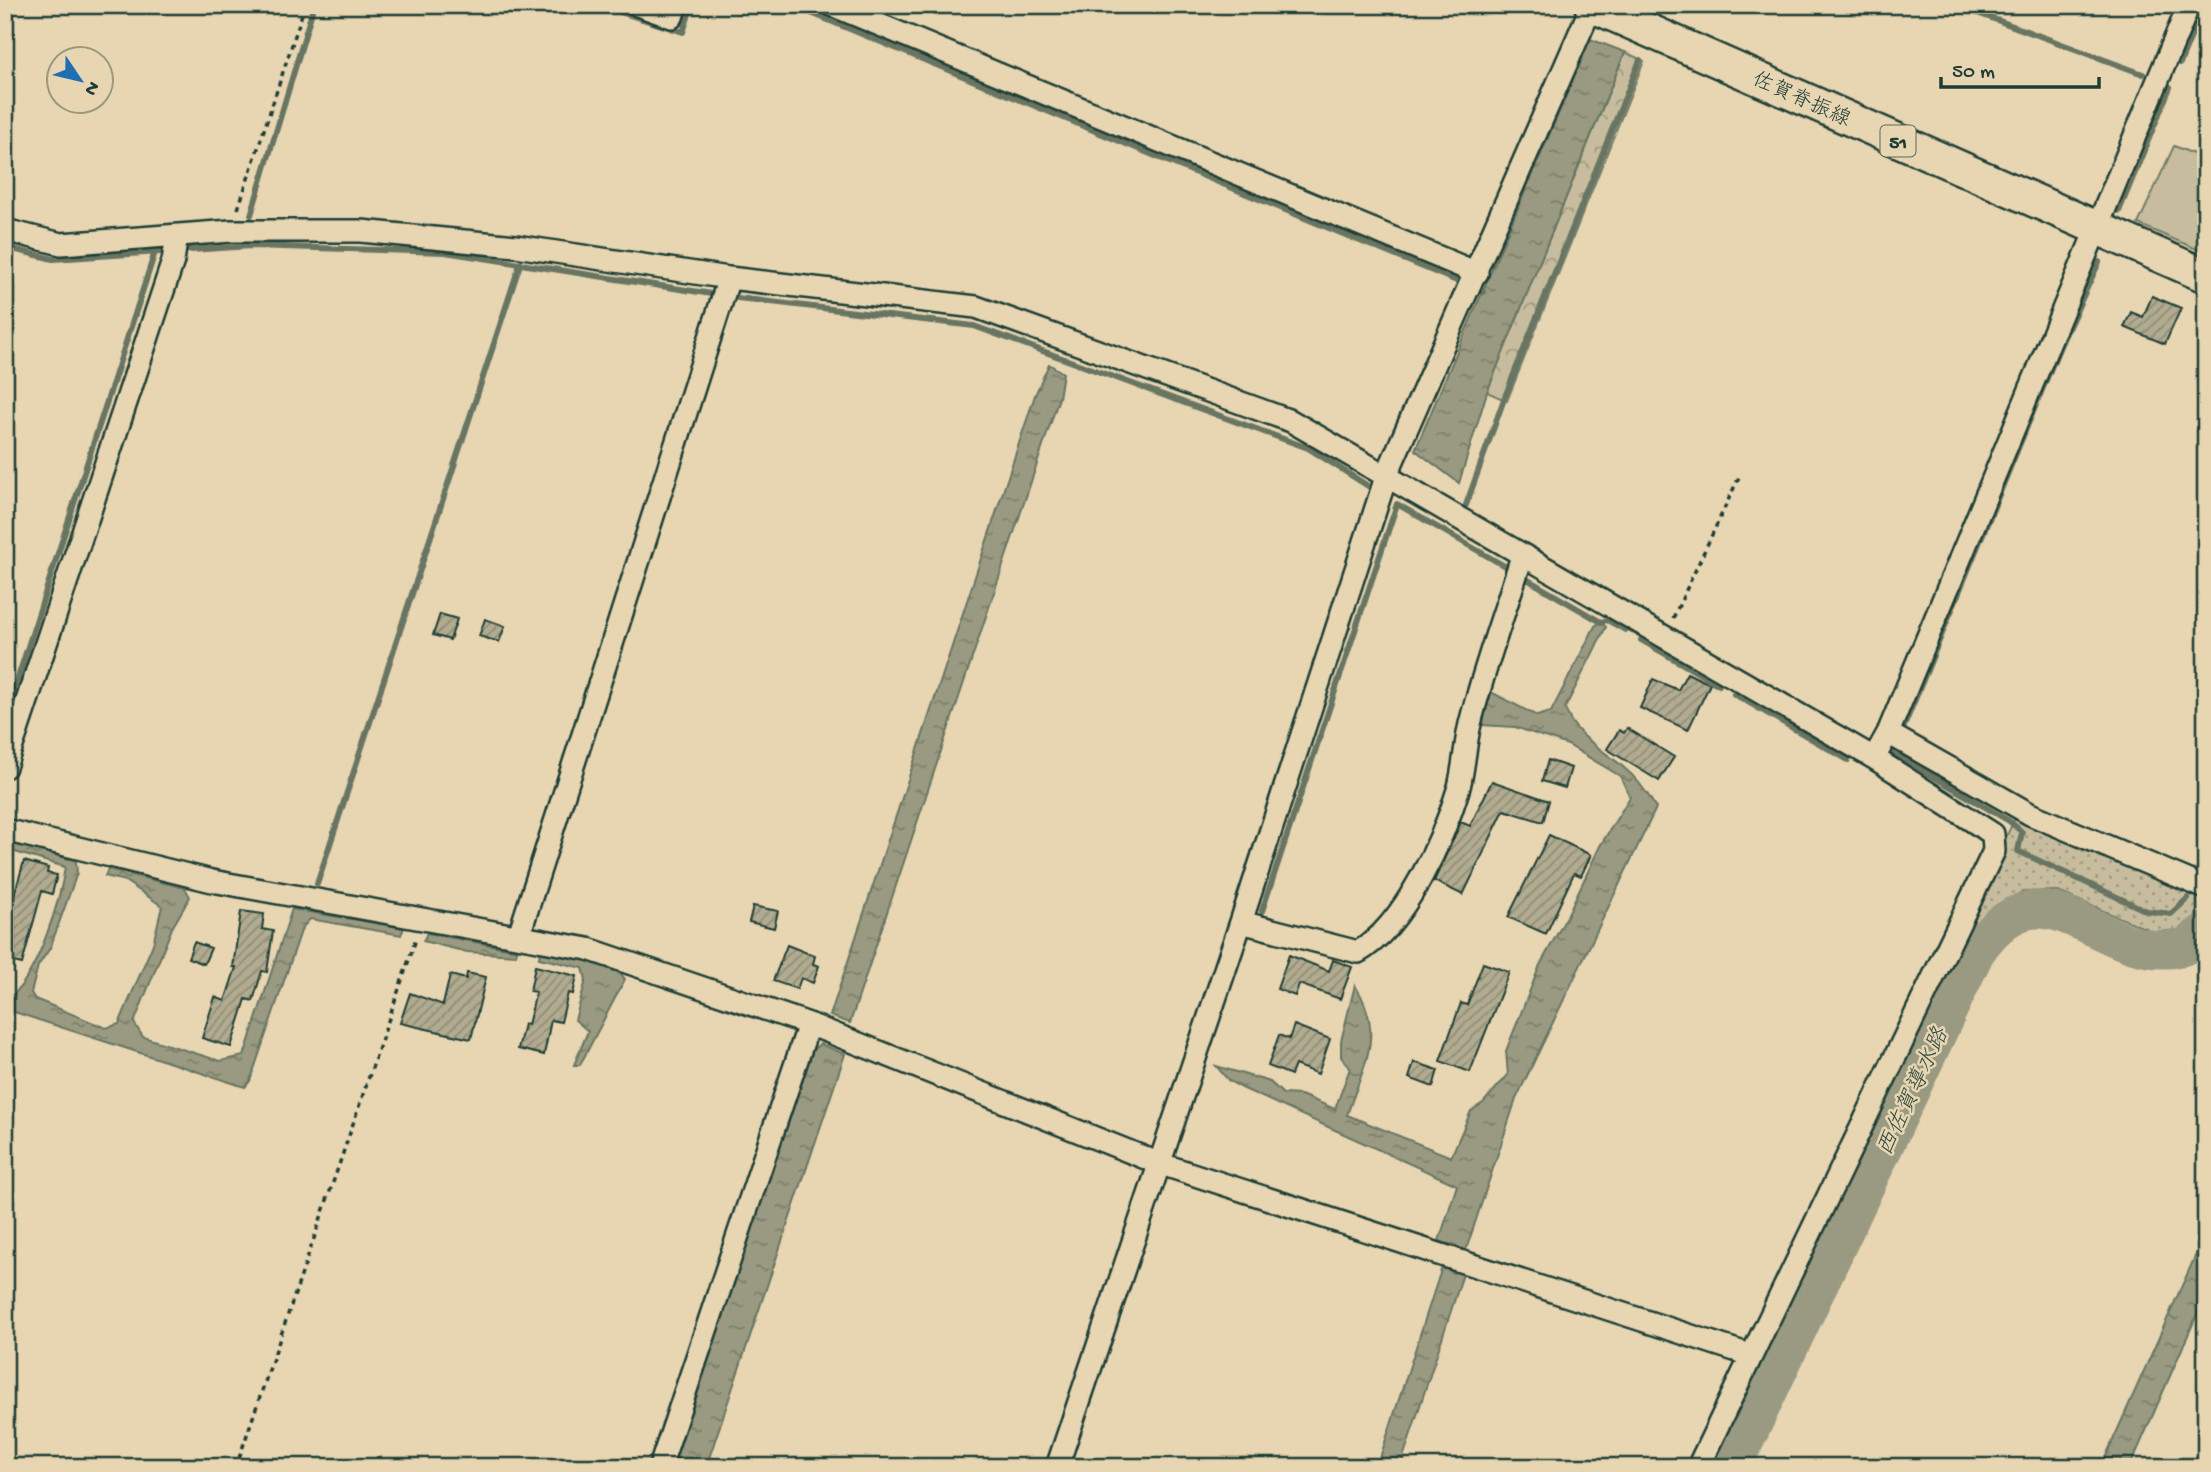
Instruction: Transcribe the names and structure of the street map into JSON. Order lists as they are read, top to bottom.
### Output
{
  "streets": {
    "main road": ["佐賀脊振線", "51"]
  },
  "water": ["西佐賀導水路"],
  "scale_bar": "50 m",
  "north": "bottom right"
}
